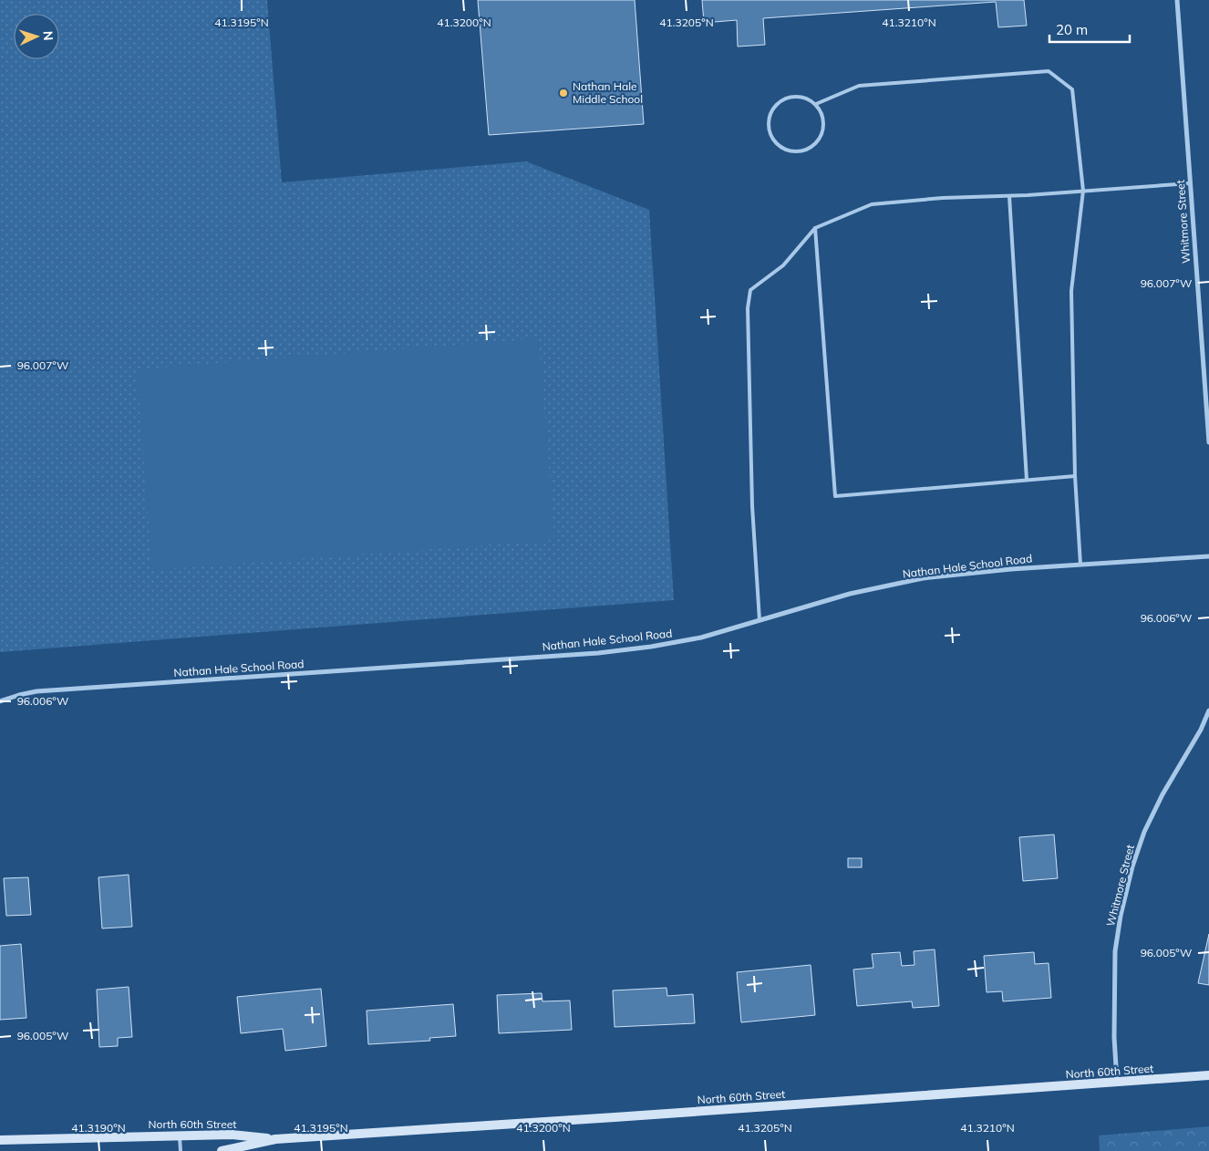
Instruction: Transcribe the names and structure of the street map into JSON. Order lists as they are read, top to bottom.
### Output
{
  "streets": {
    "main road": ["North 60th Street"],
    "street": ["Whitmore Street", "Nathan Hale School Road"]
  },
  "crossings": [
    ["Whitmore Street", "North 60th Street"]
  ],
  "places": ["Nathan Hale Middle School"],
  "scale_bar": "20 m",
  "north": "right",
  "coordinates": [
    "41.3195°N",
    "41.3200°N",
    "41.3205°N",
    "41.3210°N",
    "96.007°W",
    "96.006°W",
    "96.005°W",
    "41.3190°N"
  ]
}
